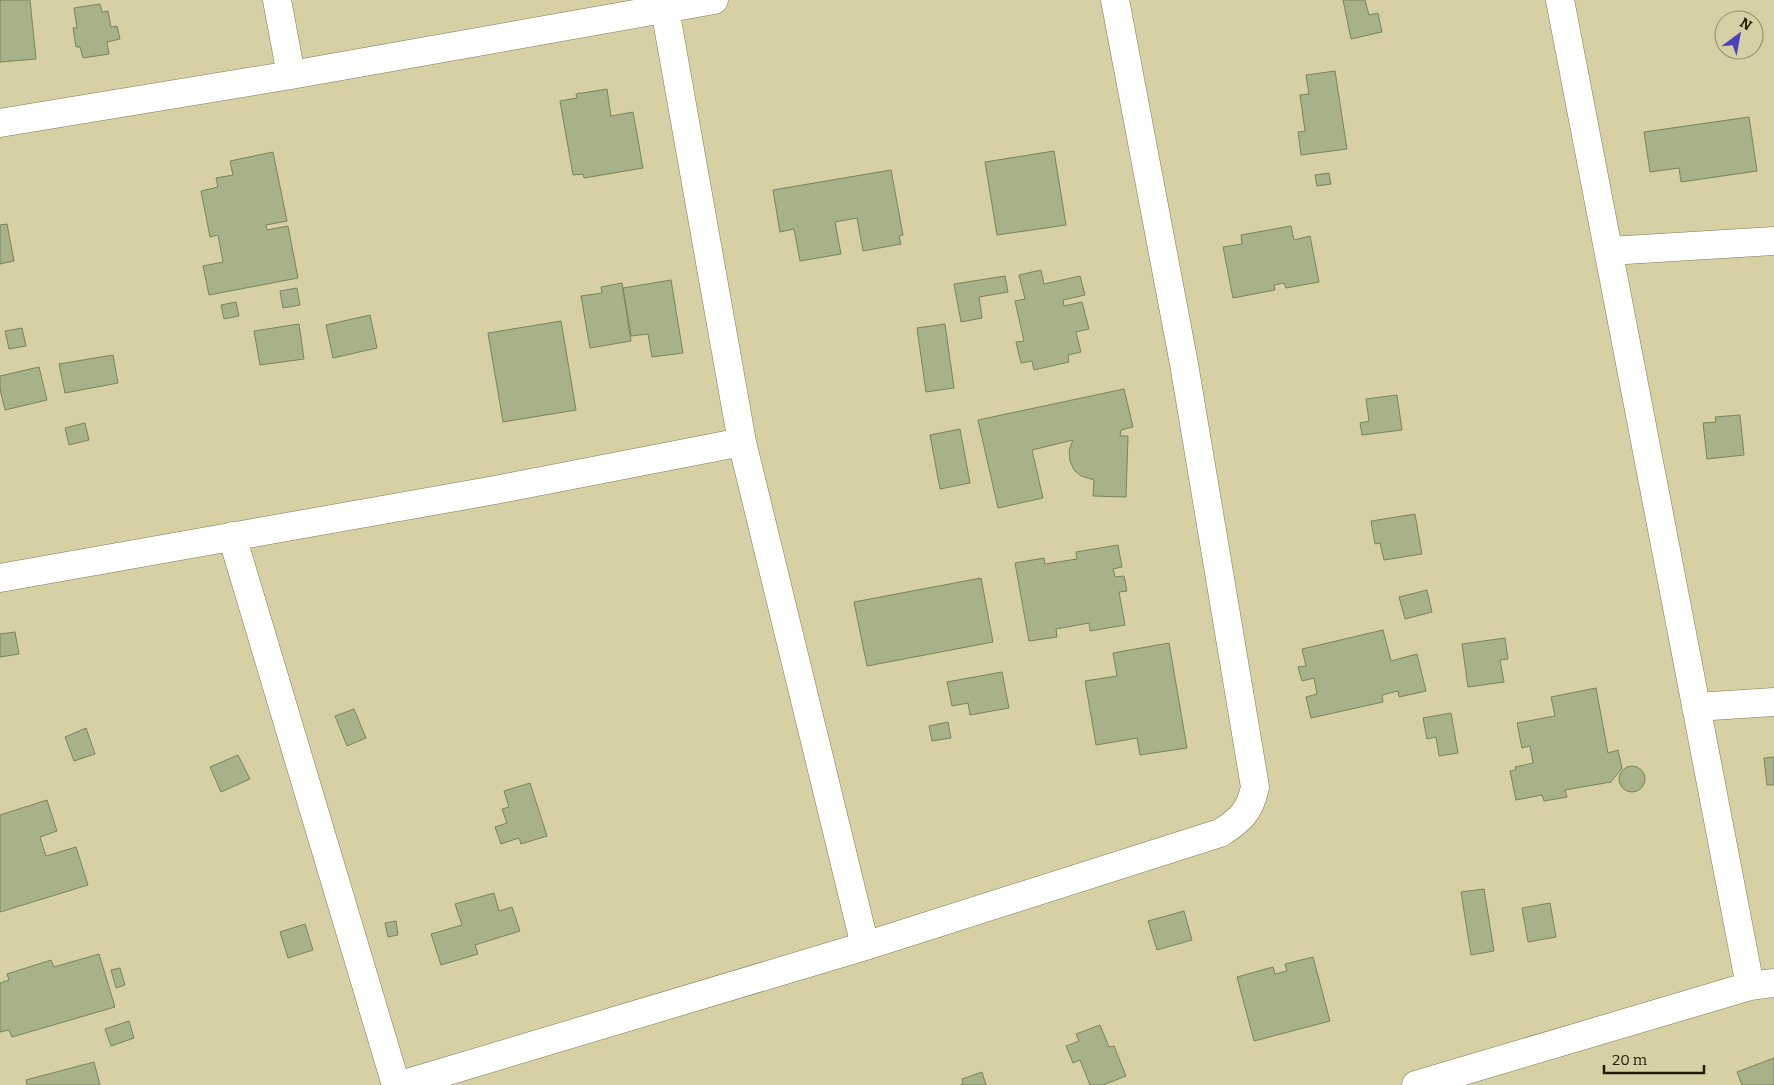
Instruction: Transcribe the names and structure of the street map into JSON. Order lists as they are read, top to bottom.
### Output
{
  "scale_bar": "20 m",
  "north": "top right"
}
